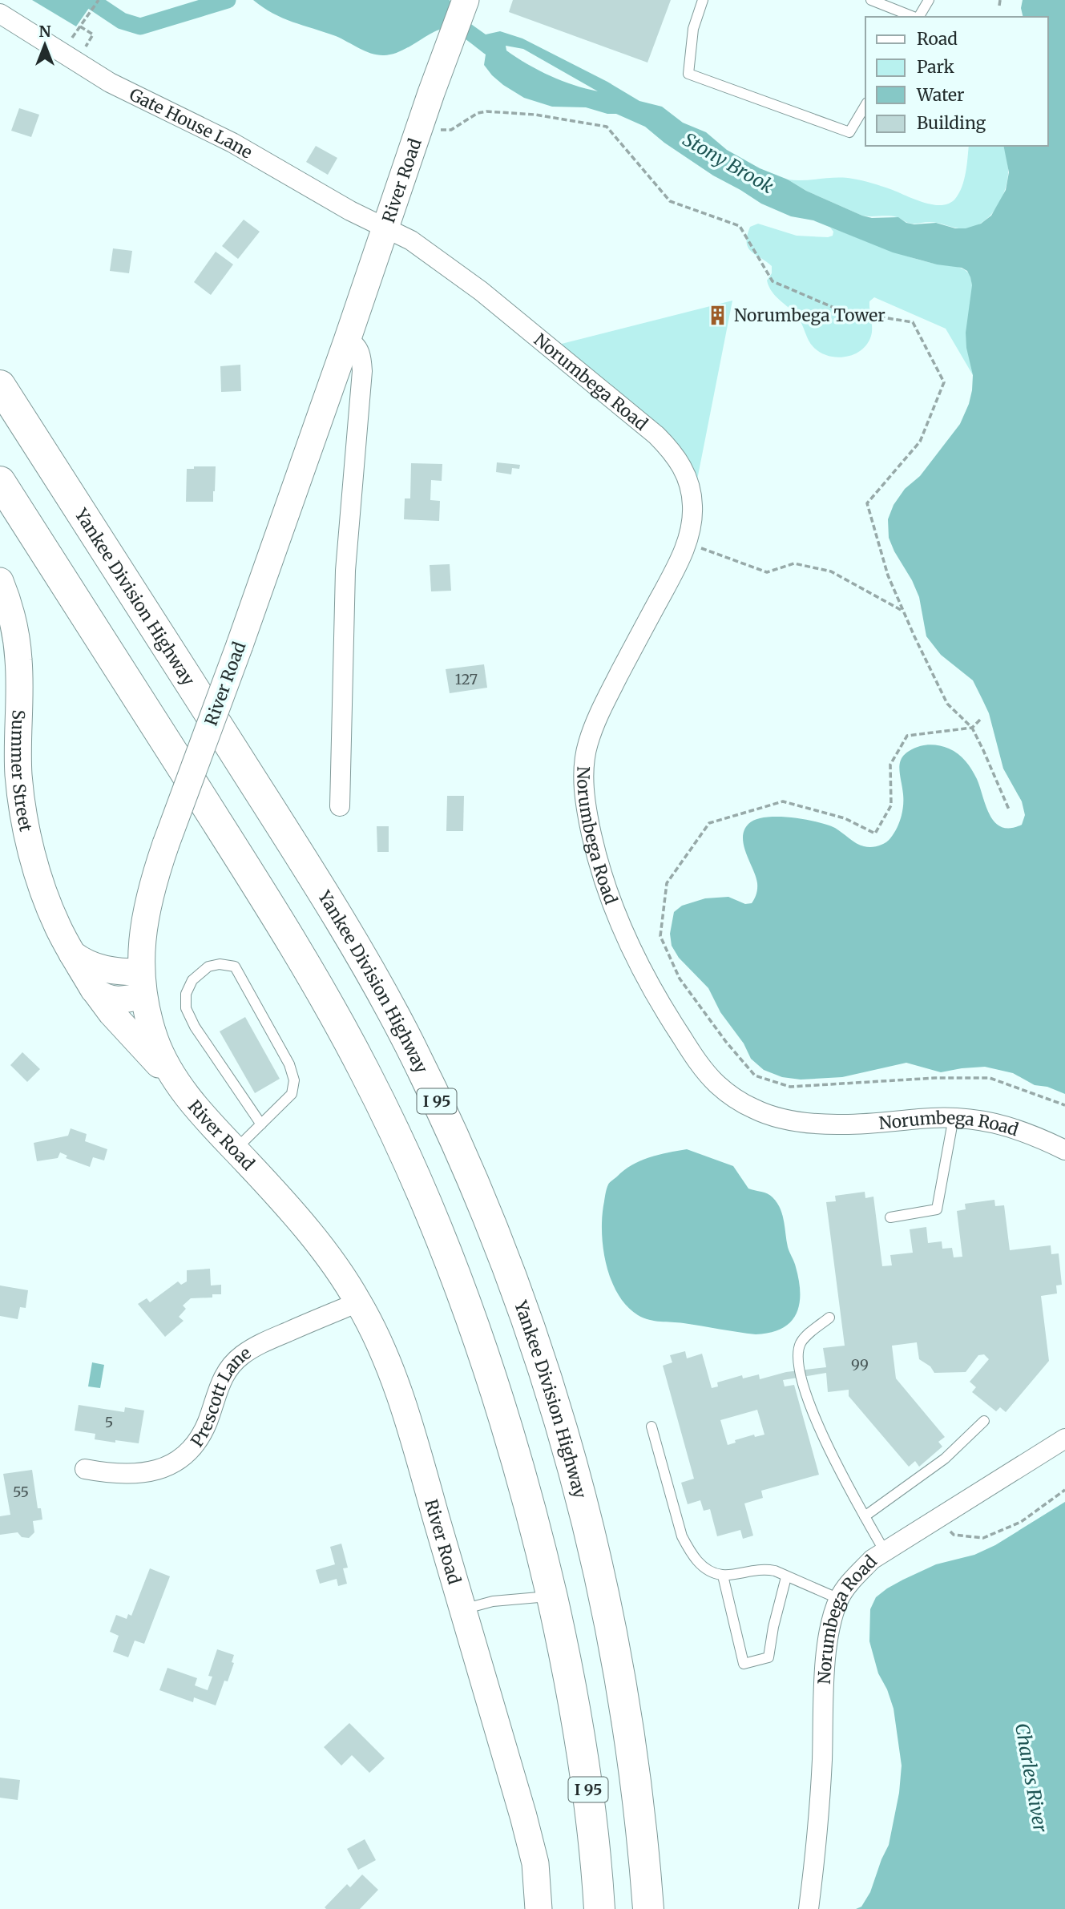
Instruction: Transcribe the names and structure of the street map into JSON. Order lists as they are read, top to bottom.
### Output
{
  "streets": {
    "highway": ["Yankee Division Highway", "I 95"],
    "main road": ["River Road", "Summer Street"],
    "street": ["Gate House Lane", "Norumbega Road", "Prescott Lane"]
  },
  "crossings": [
    ["Gate House Lane", "River Road"],
    ["Gate House Lane", "Norumbega Road"],
    ["River Road", "Norumbega Road"],
    ["River Road", "Summer Street"],
    ["River Road", "Prescott Lane"]
  ],
  "water": ["Stony Brook", "Charles River"],
  "places": {
    "building": ["Norumbega Tower"]
  },
  "house_numbers": [
    "127",
    "99",
    "5",
    "55"
  ],
  "legend": [
    "Road",
    "Park",
    "Water",
    "Building"
  ],
  "north": "top"
}
